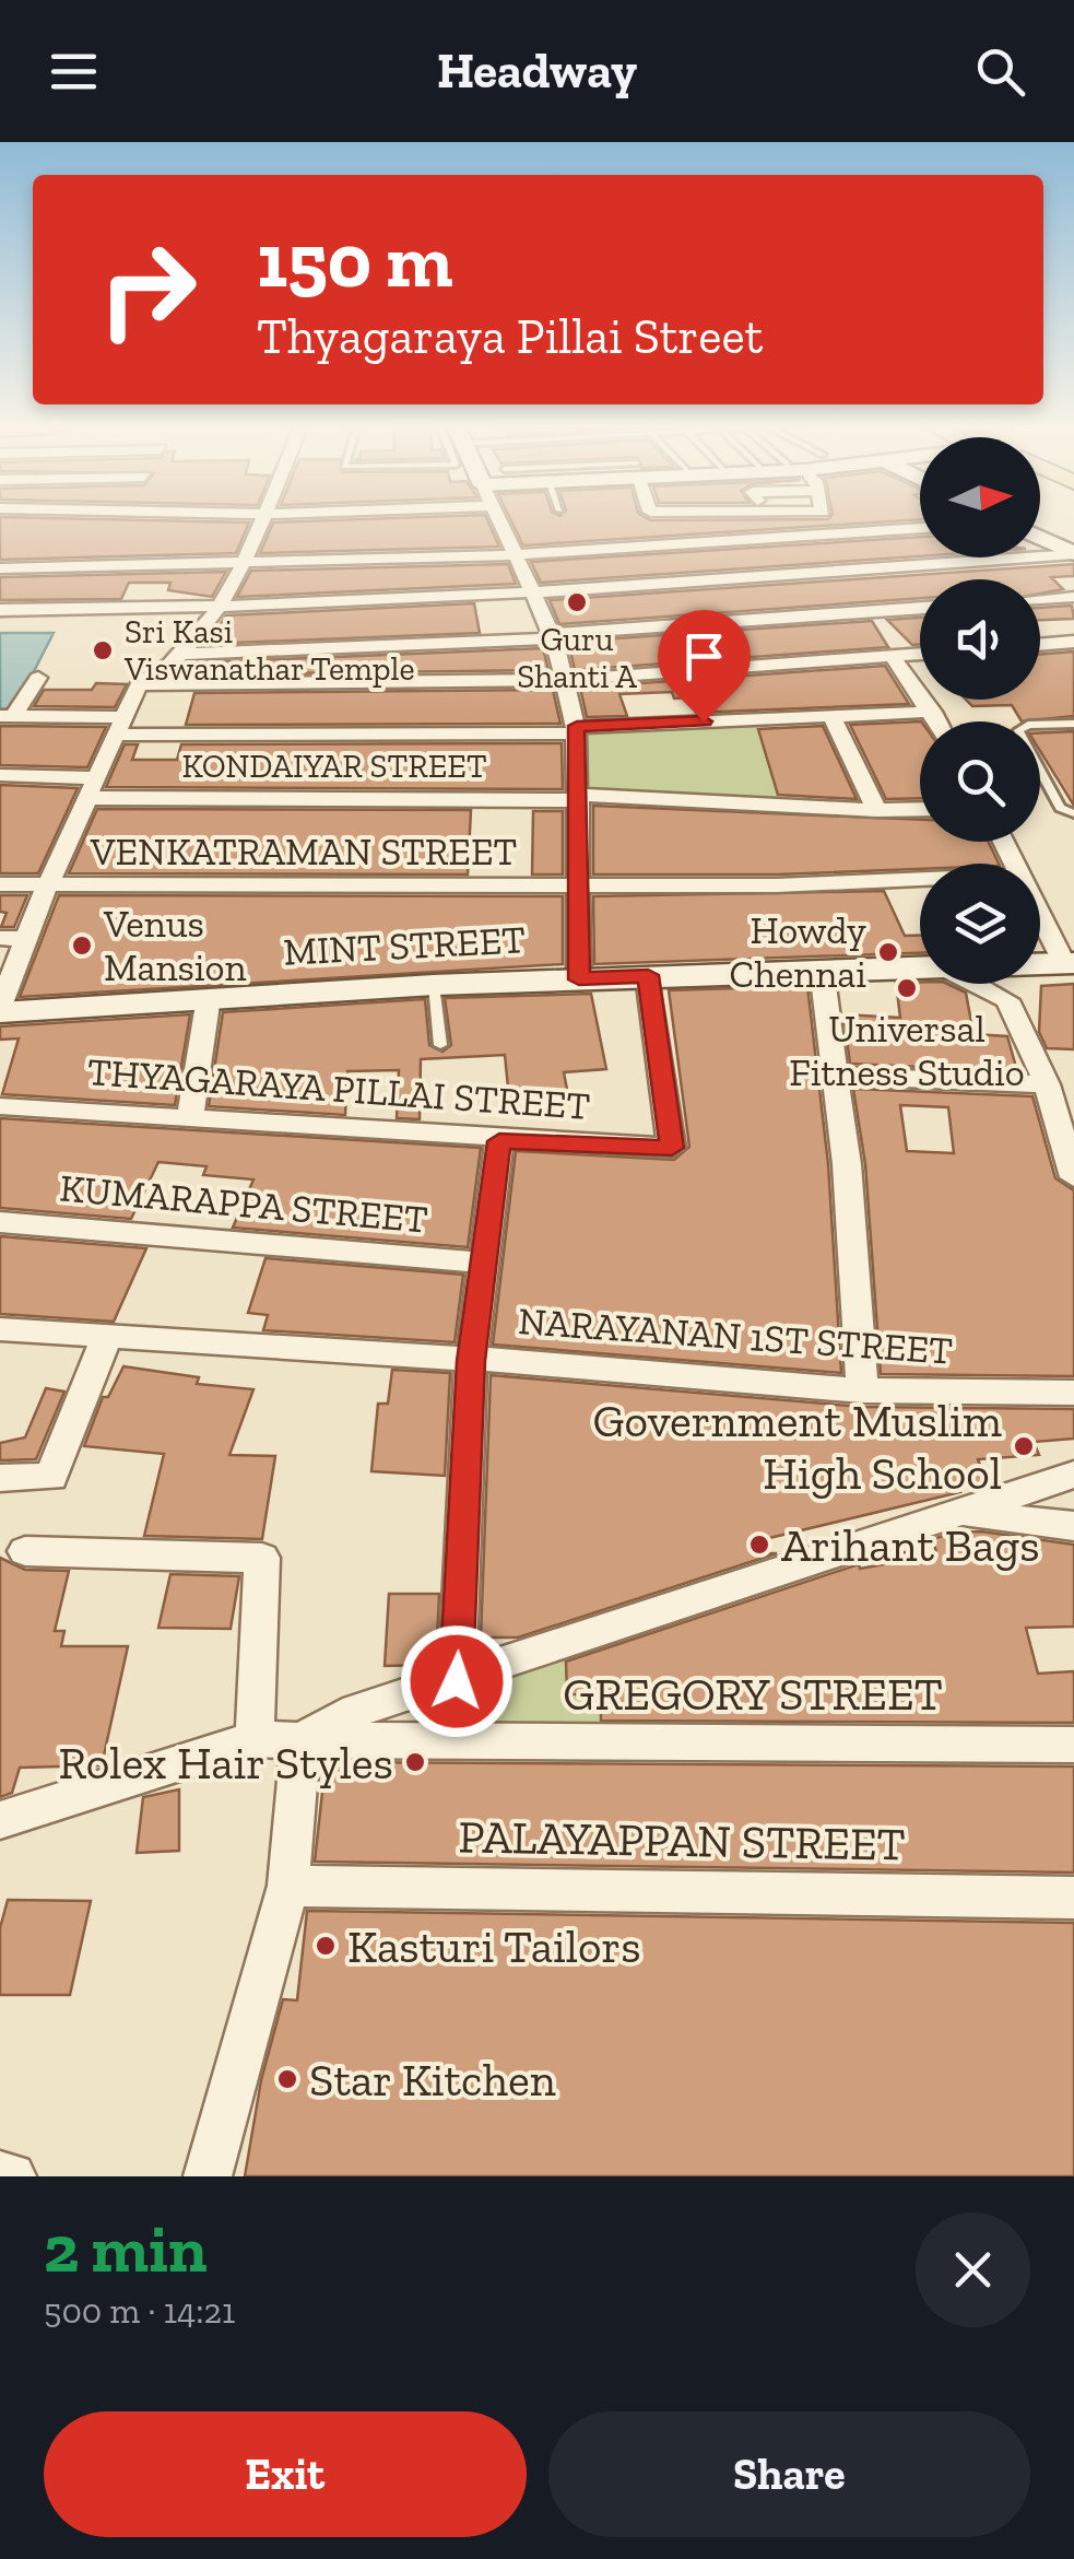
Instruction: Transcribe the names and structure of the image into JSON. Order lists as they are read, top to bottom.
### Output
{
  "streets": {
    "main road": ["MINT STREET"],
    "street": [
      "KONDAIYAR STREET",
      "VENKATRAMAN STREET",
      "THYAGARAYA PILLAI STREET",
      "KUMARAPPA STREET",
      "NARAYANAN 1ST STREET",
      "GREGORY STREET",
      "PALAYAPPAN STREET"
    ]
  },
  "crossings": [
    ["MINT STREET", "THYAGARAYA PILLAI STREET"]
  ],
  "places": [
    "Guru Shanti A",
    "Sri Kasi Viswanathar Temple",
    "Venus Mansion",
    "Howdy Chennai",
    "Universal Fitness Studio",
    "Government Muslim High School",
    "Arihant Bags",
    "Rolex Hair Styles",
    "Kasturi Tailors",
    "Star Kitchen"
  ],
  "north": "right",
  "page": {
    "header": "Headway",
    "turn": ["150 m", "Thyagaraya Pillai Street"],
    "heading": ["2 min", "500 m · 14:21"],
    "buttons": ["Exit", "Share"]
  }
}
